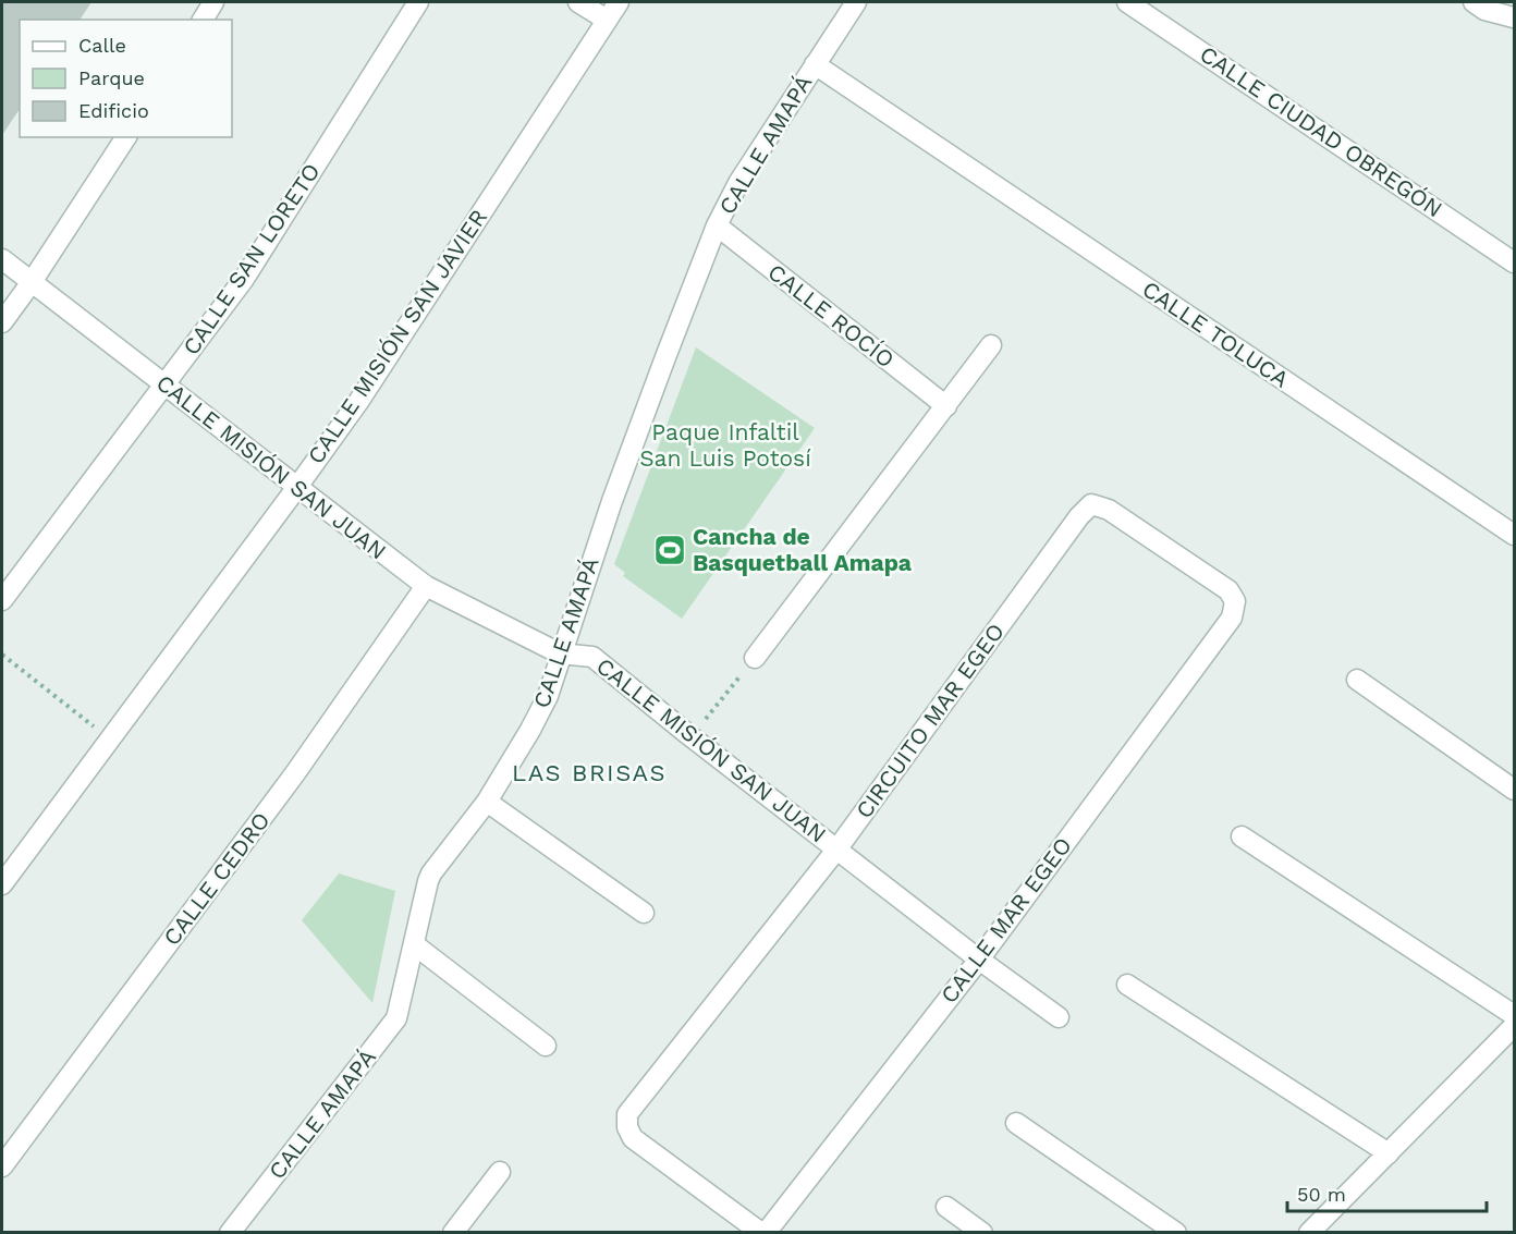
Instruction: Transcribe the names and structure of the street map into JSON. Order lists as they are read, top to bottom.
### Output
{
  "streets": {
    "street": [
      "CALLE CIUDAD OBREGÓN",
      "CALLE AMAPÁ",
      "CALLE SAN LORETO",
      "CALLE ROCÍO",
      "CALLE TOLUCA",
      "CALLE MISIÓN SAN JAVIER",
      "CALLE MISIÓN SAN JUAN",
      "CIRCUITO MAR EGEO",
      "CALLE CEDRO",
      "CALLE MAR EGEO"
    ]
  },
  "crossings": [
    ["CALLE AMAPÁ", "CALLE ROCÍO"],
    ["CALLE AMAPÁ", "CALLE TOLUCA"],
    ["CALLE AMAPÁ", "CALLE MISIÓN SAN JUAN"],
    ["CALLE SAN LORETO", "CALLE MISIÓN SAN JUAN"],
    ["CALLE MISIÓN SAN JAVIER", "CALLE MISIÓN SAN JUAN"],
    ["CALLE MISIÓN SAN JUAN", "CIRCUITO MAR EGEO"],
    ["CALLE MISIÓN SAN JUAN", "CALLE CEDRO"],
    ["CALLE MISIÓN SAN JUAN", "CALLE MAR EGEO"],
    ["CIRCUITO MAR EGEO", "CALLE MAR EGEO"]
  ],
  "districts": ["LAS BRISAS"],
  "parks": ["Paque Infaltil San Luis Potosí"],
  "places": {
    "sports": ["Cancha de Basquetball Amapa"]
  },
  "legend": ["Calle", "Parque", "Edificio"],
  "scale_bar": "50 m"
}
